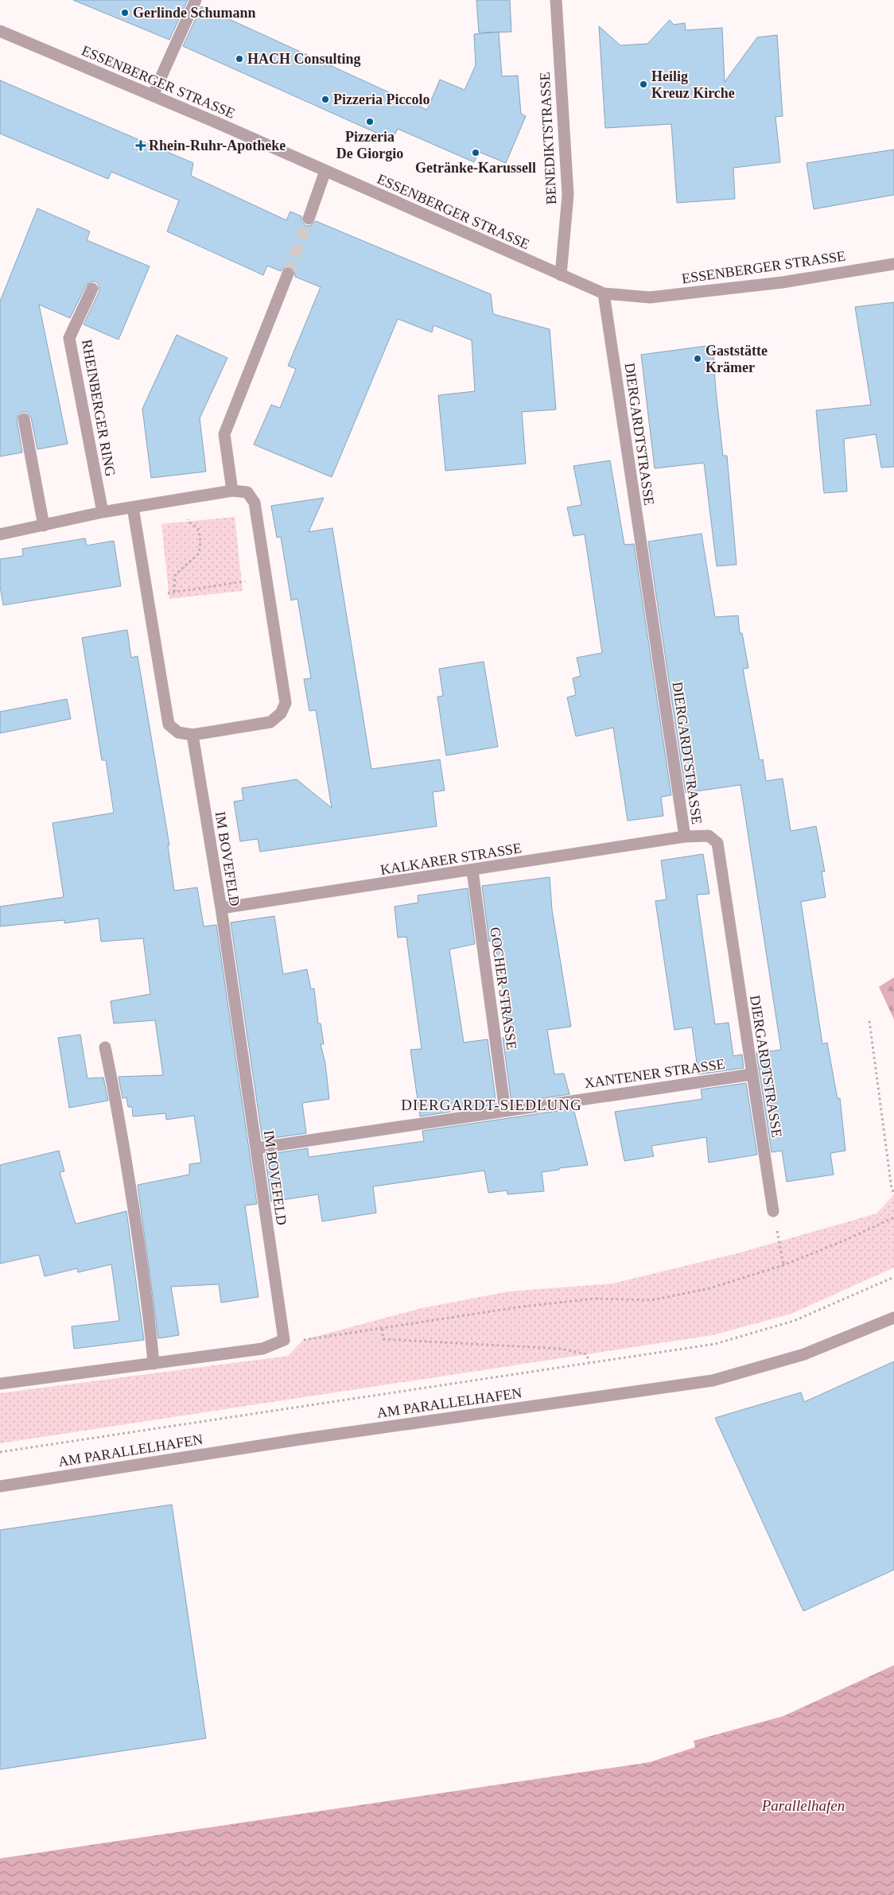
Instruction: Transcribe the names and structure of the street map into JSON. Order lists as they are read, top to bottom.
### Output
{
  "streets": {
    "street": [
      "ESSENBERGER STRASSE",
      "BENEDIKTSTRASSE",
      "RHEINBERGER RING",
      "DIERGARDTSTRASSE",
      "IM BOVEFELD",
      "KALKARER STRASSE",
      "GOCHER STRASSE",
      "XANTENER STRASSE",
      "AM PARALLELHAFEN"
    ]
  },
  "crossings": [
    ["ESSENBERGER STRASSE", "BENEDIKTSTRASSE"],
    ["ESSENBERGER STRASSE", "DIERGARDTSTRASSE"],
    ["DIERGARDTSTRASSE", "KALKARER STRASSE"],
    ["DIERGARDTSTRASSE", "XANTENER STRASSE"],
    ["IM BOVEFELD", "KALKARER STRASSE"],
    ["IM BOVEFELD", "XANTENER STRASSE"],
    ["KALKARER STRASSE", "GOCHER STRASSE"],
    ["GOCHER STRASSE", "XANTENER STRASSE"]
  ],
  "districts": ["DIERGARDT-SIEDLUNG"],
  "water": ["Parallelhafen"],
  "places": {
    "other": [
      "Gerlinde Schumann",
      "HACH Consulting",
      "Heilig Kreuz Kirche",
      "Pizzeria Piccolo",
      "Pizzeria De Giorgio",
      "Getränke-Karussell",
      "Gaststätte Krämer"
    ],
    "health": ["Rhein-Ruhr-Apotheke"]
  }
}
